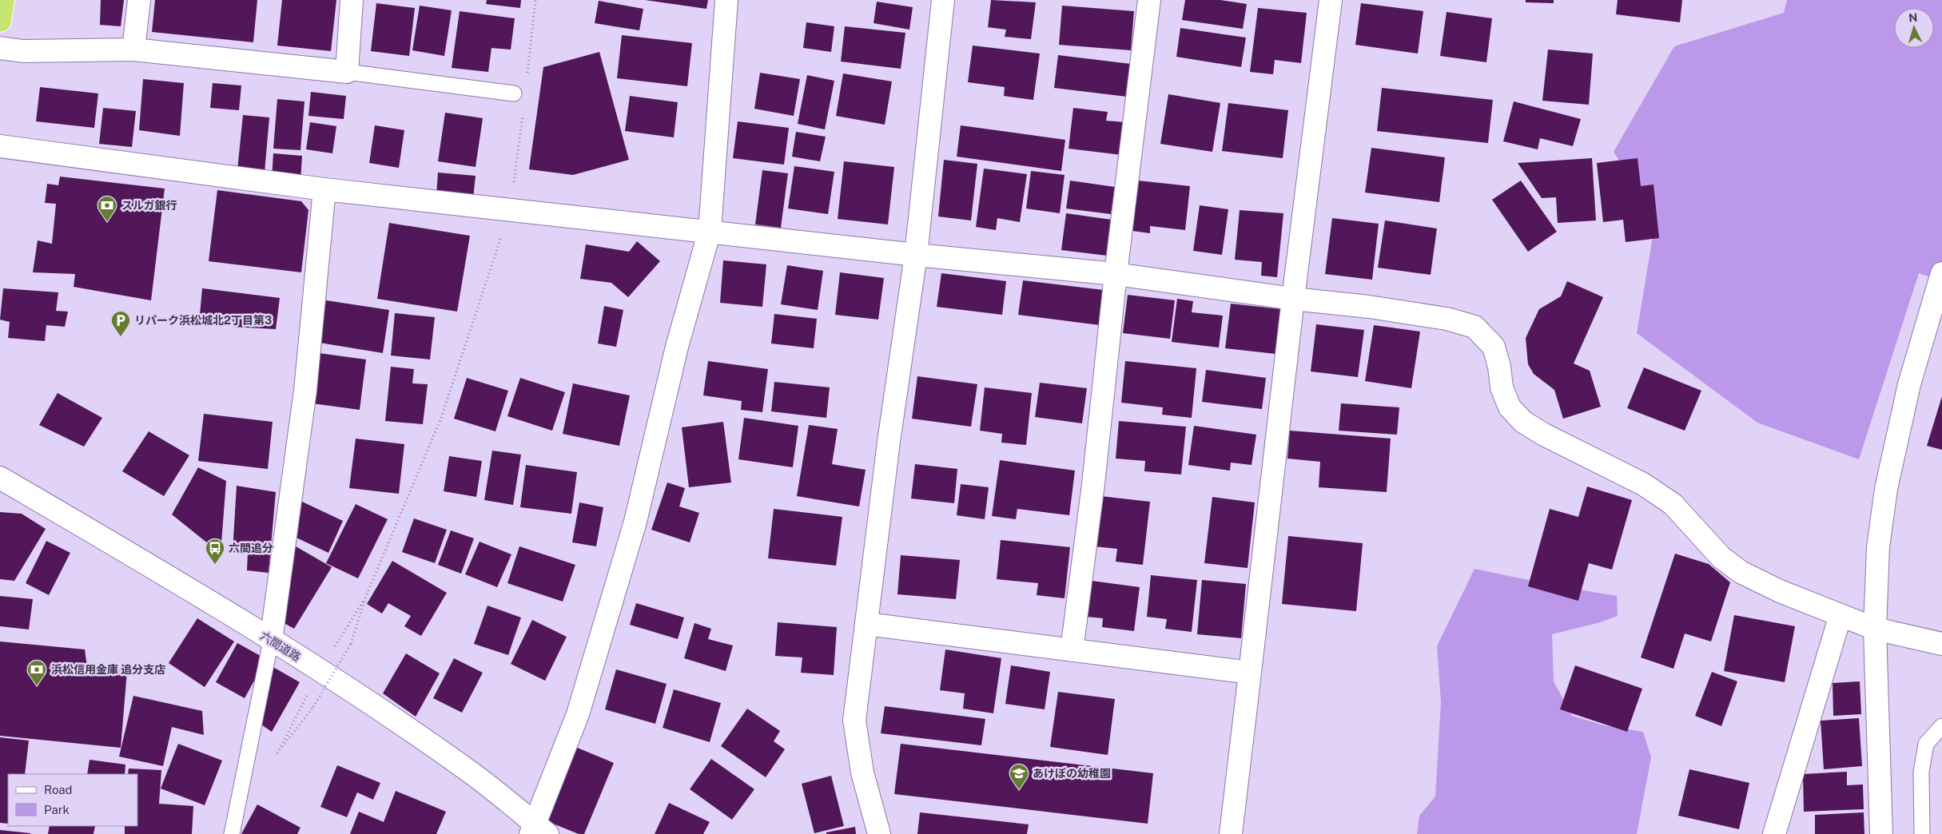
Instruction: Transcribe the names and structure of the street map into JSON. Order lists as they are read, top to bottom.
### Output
{
  "streets": {
    "street": ["六間道路"]
  },
  "places": {
    "bank": ["スルガ銀行", "浜松信用金庫 追分支店"],
    "parking": ["リパーク浜松城北2丁目第3"],
    "bus stop": ["六間追分"],
    "school or university": ["あけぼの幼稚園"]
  },
  "legend": ["Road", "Park"],
  "north": "top"
}
